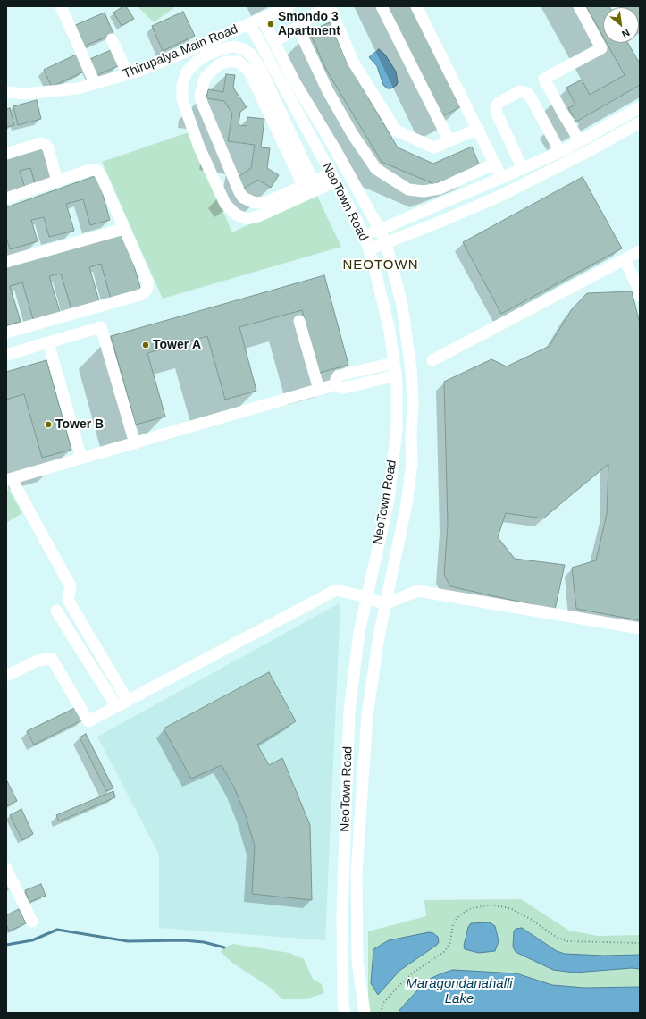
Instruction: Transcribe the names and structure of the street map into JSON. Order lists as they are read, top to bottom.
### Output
{
  "streets": {
    "street": ["Thirupalya Main Road", "NeoTown Road"]
  },
  "crossings": [
    ["Thirupalya Main Road", "NeoTown Road"]
  ],
  "districts": ["NEOTOWN"],
  "water": ["Maragondanahalli Lake"],
  "places": ["Smondo 3 Apartment", "Tower A", "Tower B"],
  "north": "bottom right"
}
